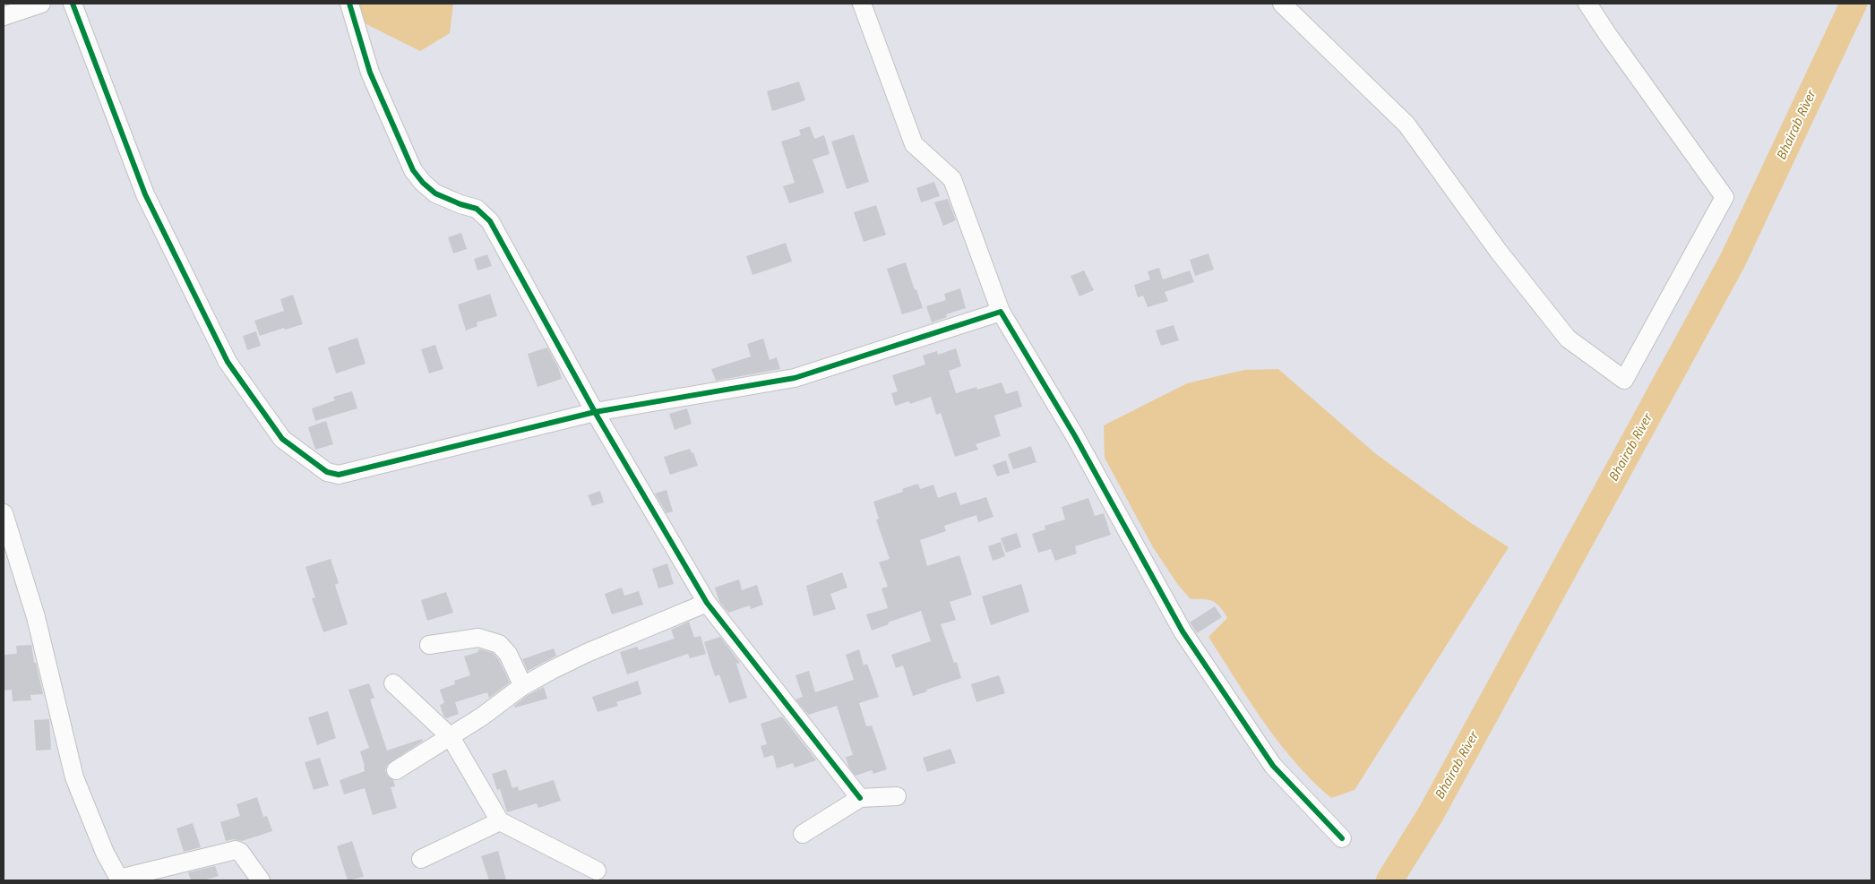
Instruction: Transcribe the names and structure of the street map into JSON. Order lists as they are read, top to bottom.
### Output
{
  "water": ["Bhairab River"]
}
